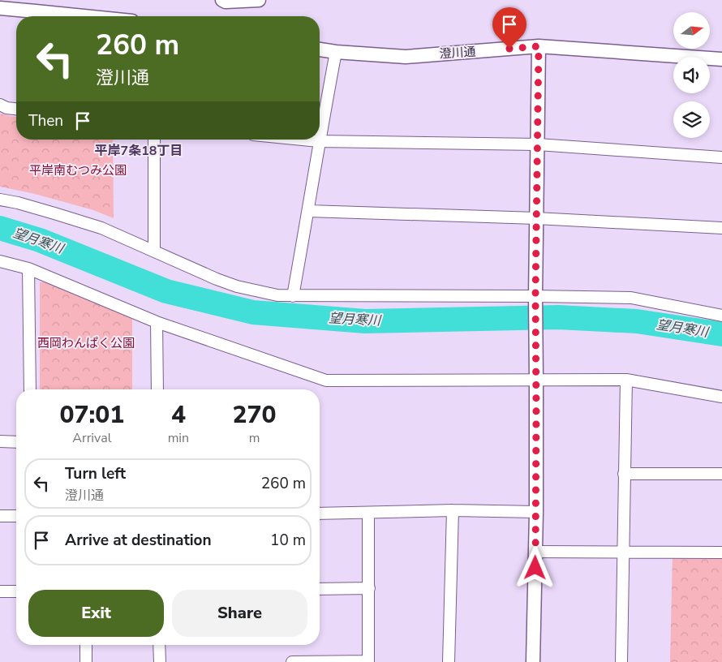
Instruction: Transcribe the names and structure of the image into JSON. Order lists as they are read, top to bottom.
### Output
{
  "streets": {
    "street": ["澄川通"]
  },
  "districts": ["平岸7条18丁目"],
  "water": ["望月寒川"],
  "parks": ["平岸南むつみ公園", "西岡わんぱく公園"],
  "north": "right",
  "page": {
    "turn": ["260 m", "澄川通"],
    "then": "Then",
    "eta": [
      "07:01",
      "Arrival",
      "4",
      "min",
      "270",
      "m"
    ],
    "list": [
      {
        "name": "Turn left",
        "note": "澄川通",
        "value": "260 m"
      },
      {
        "name": "Arrive at destination",
        "value": "10 m"
      }
    ],
    "buttons": ["Exit", "Share"]
  }
}
